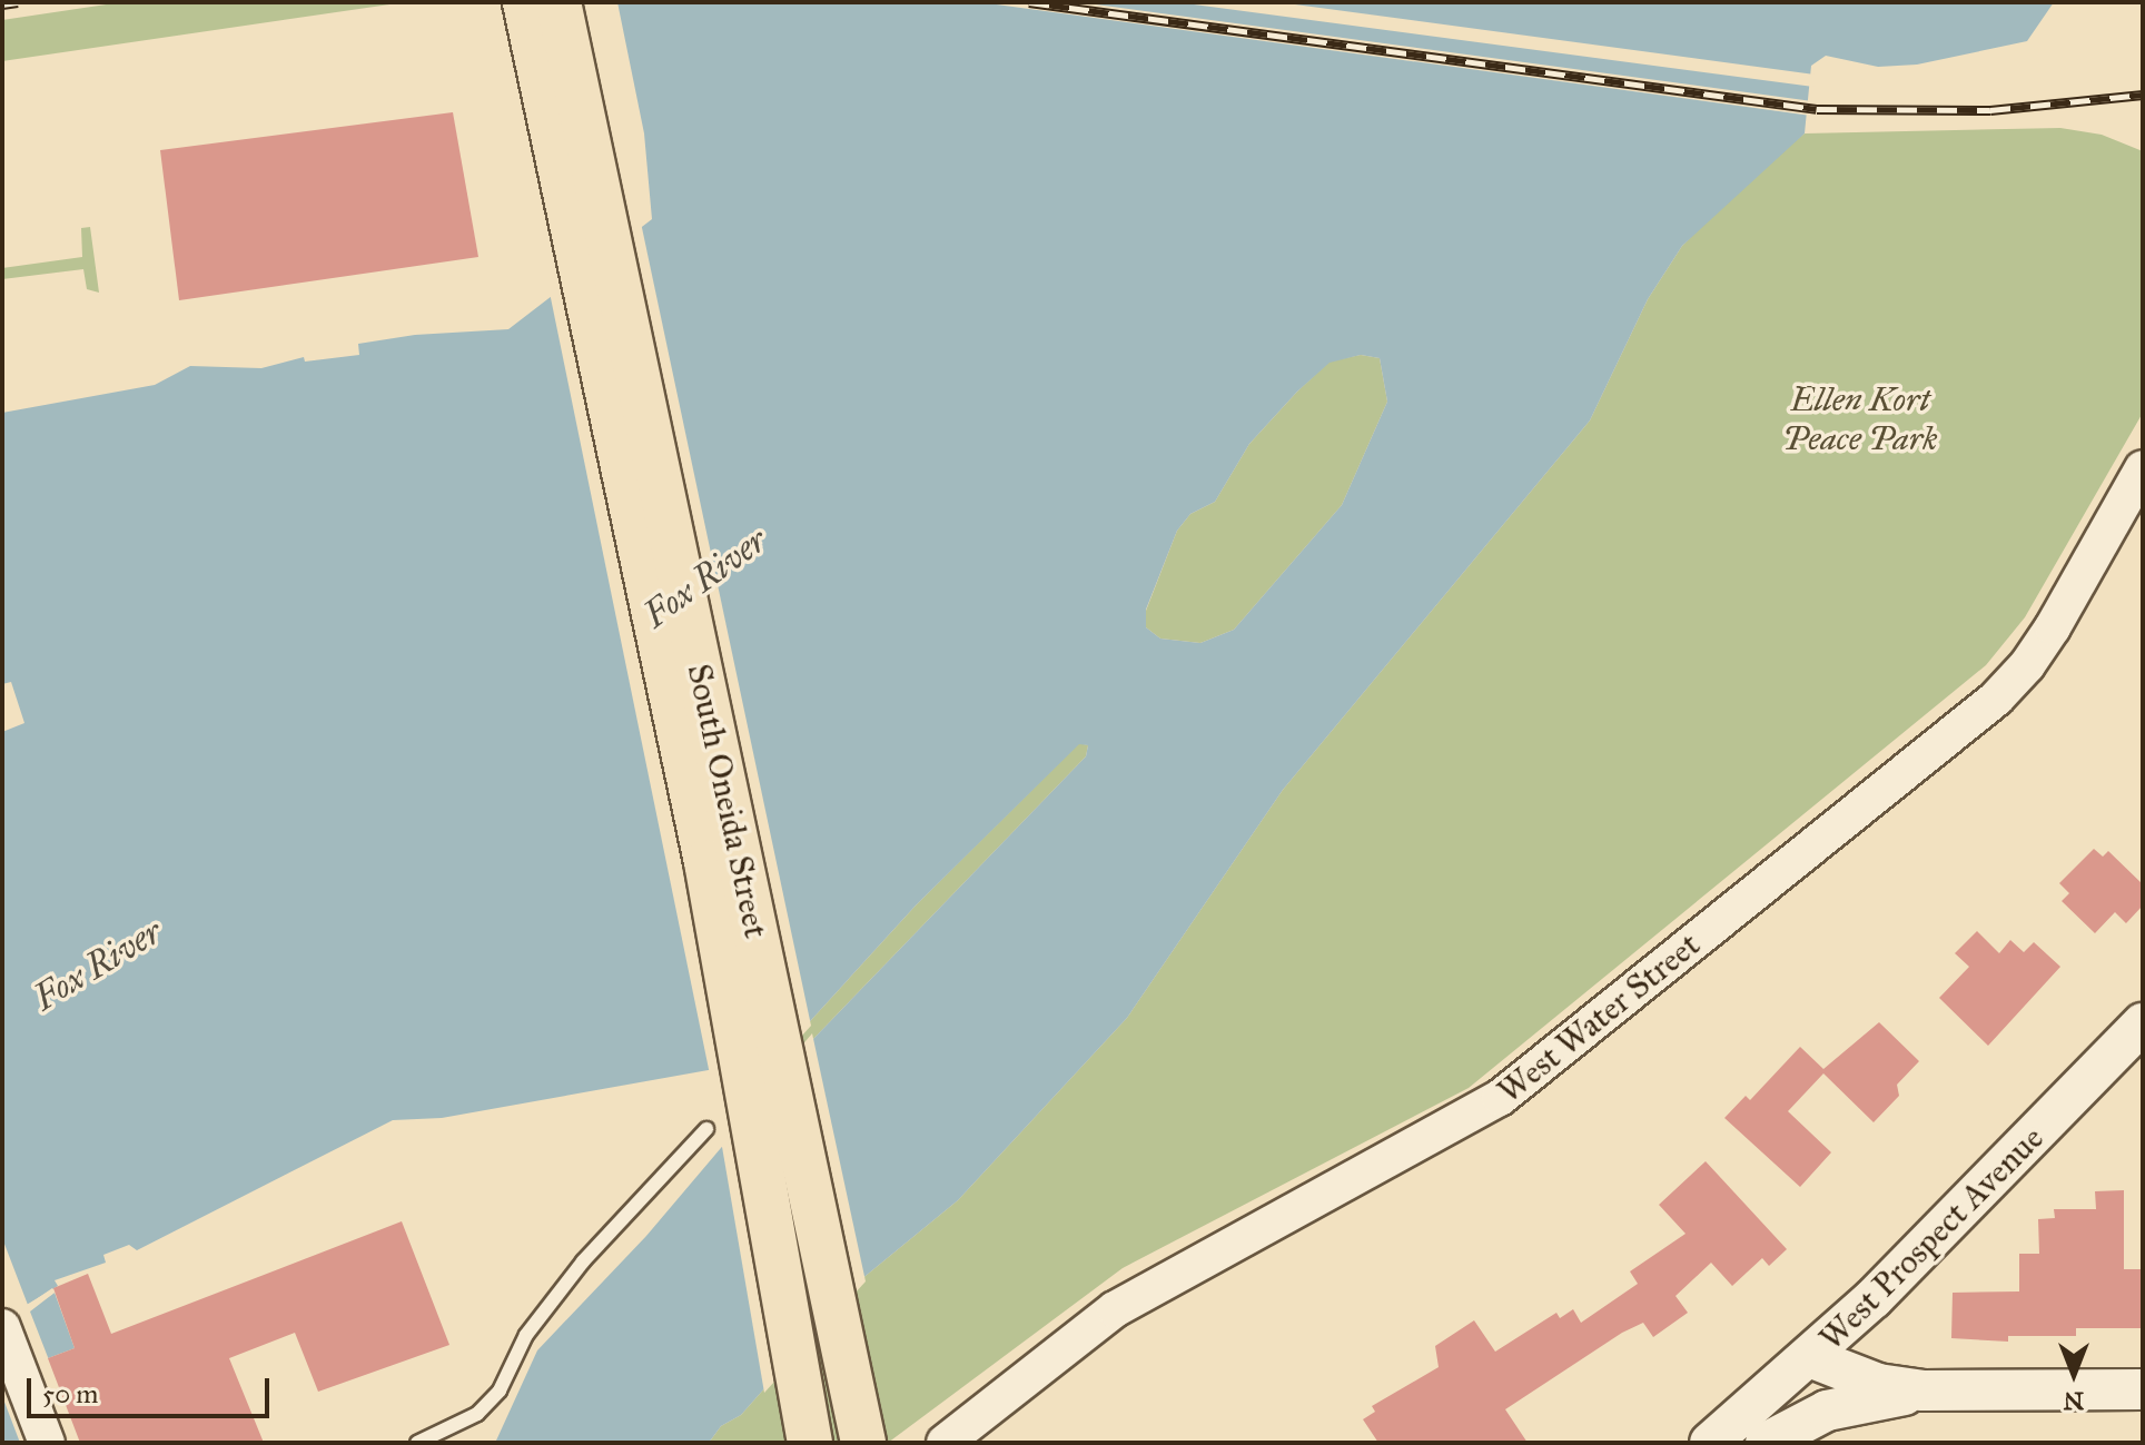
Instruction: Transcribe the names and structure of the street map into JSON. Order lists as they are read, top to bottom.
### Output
{
  "streets": {
    "main road": ["South Oneida Street", "West Prospect Avenue"],
    "street": ["West Water Street"]
  },
  "water": ["Fox River"],
  "parks": ["Ellen Kort Peace Park"],
  "scale_bar": "50 m",
  "north": "bottom"
}
